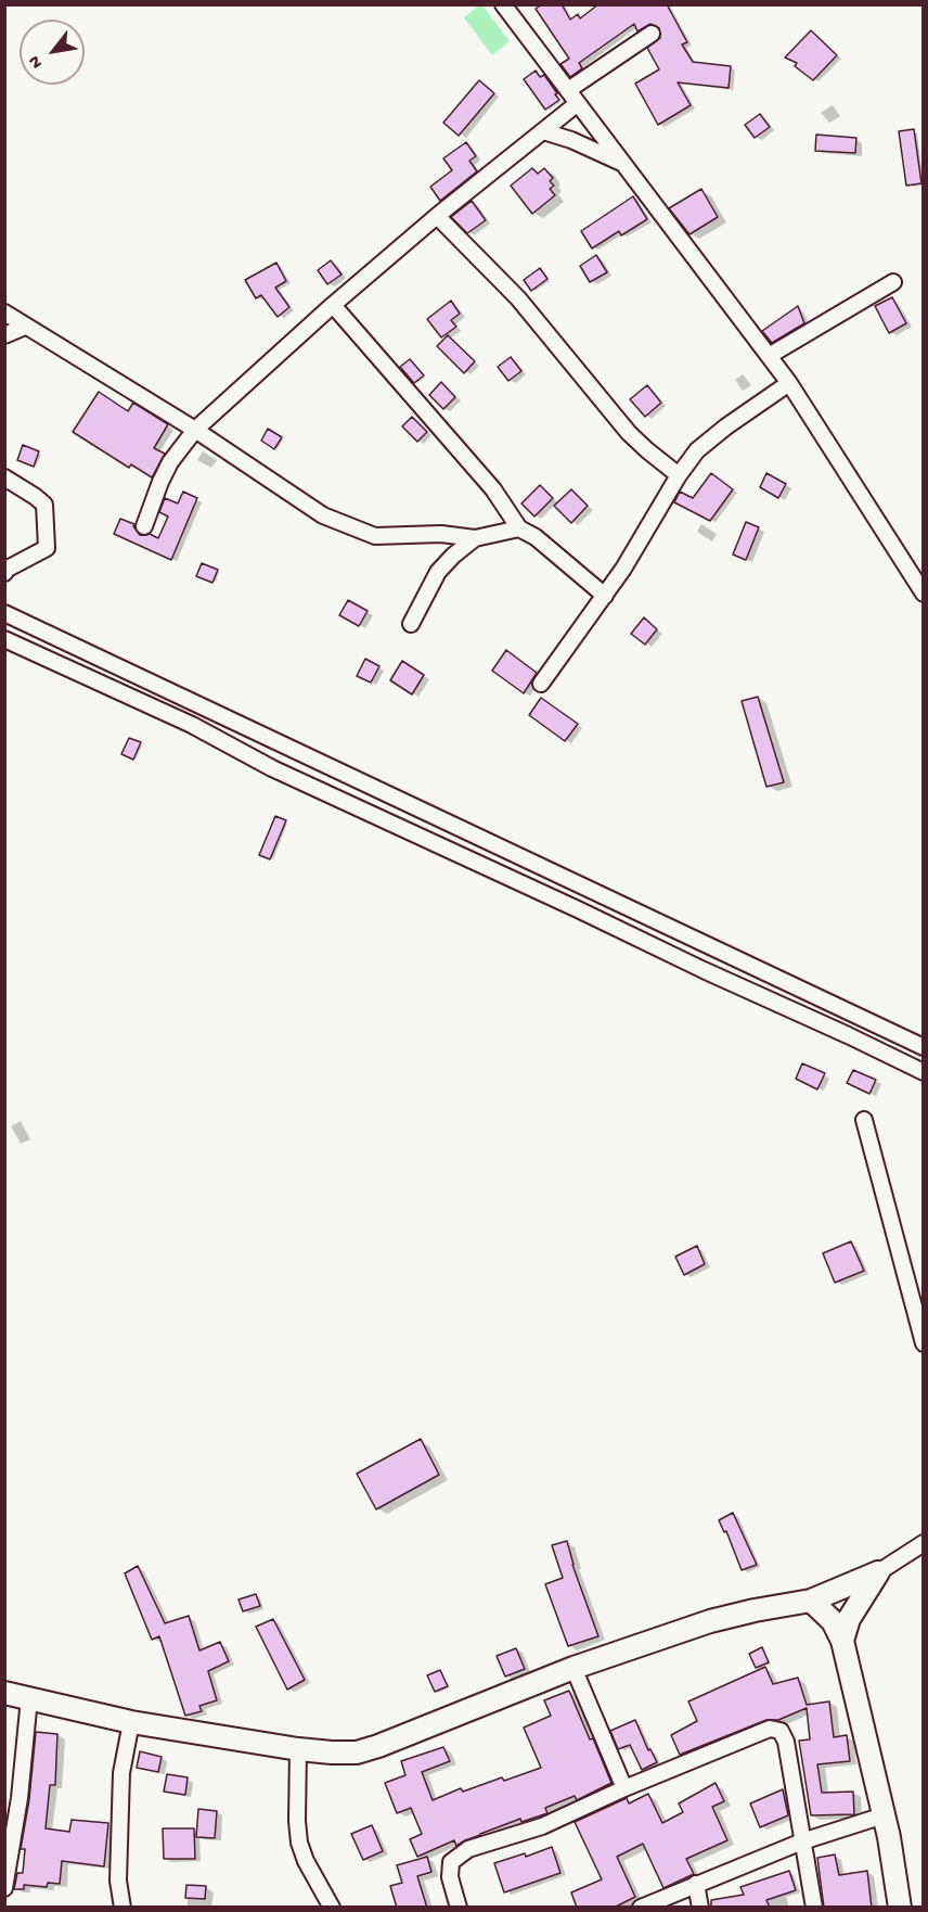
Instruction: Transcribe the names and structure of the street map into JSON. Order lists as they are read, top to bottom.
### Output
{
  "north": "bottom left"
}
